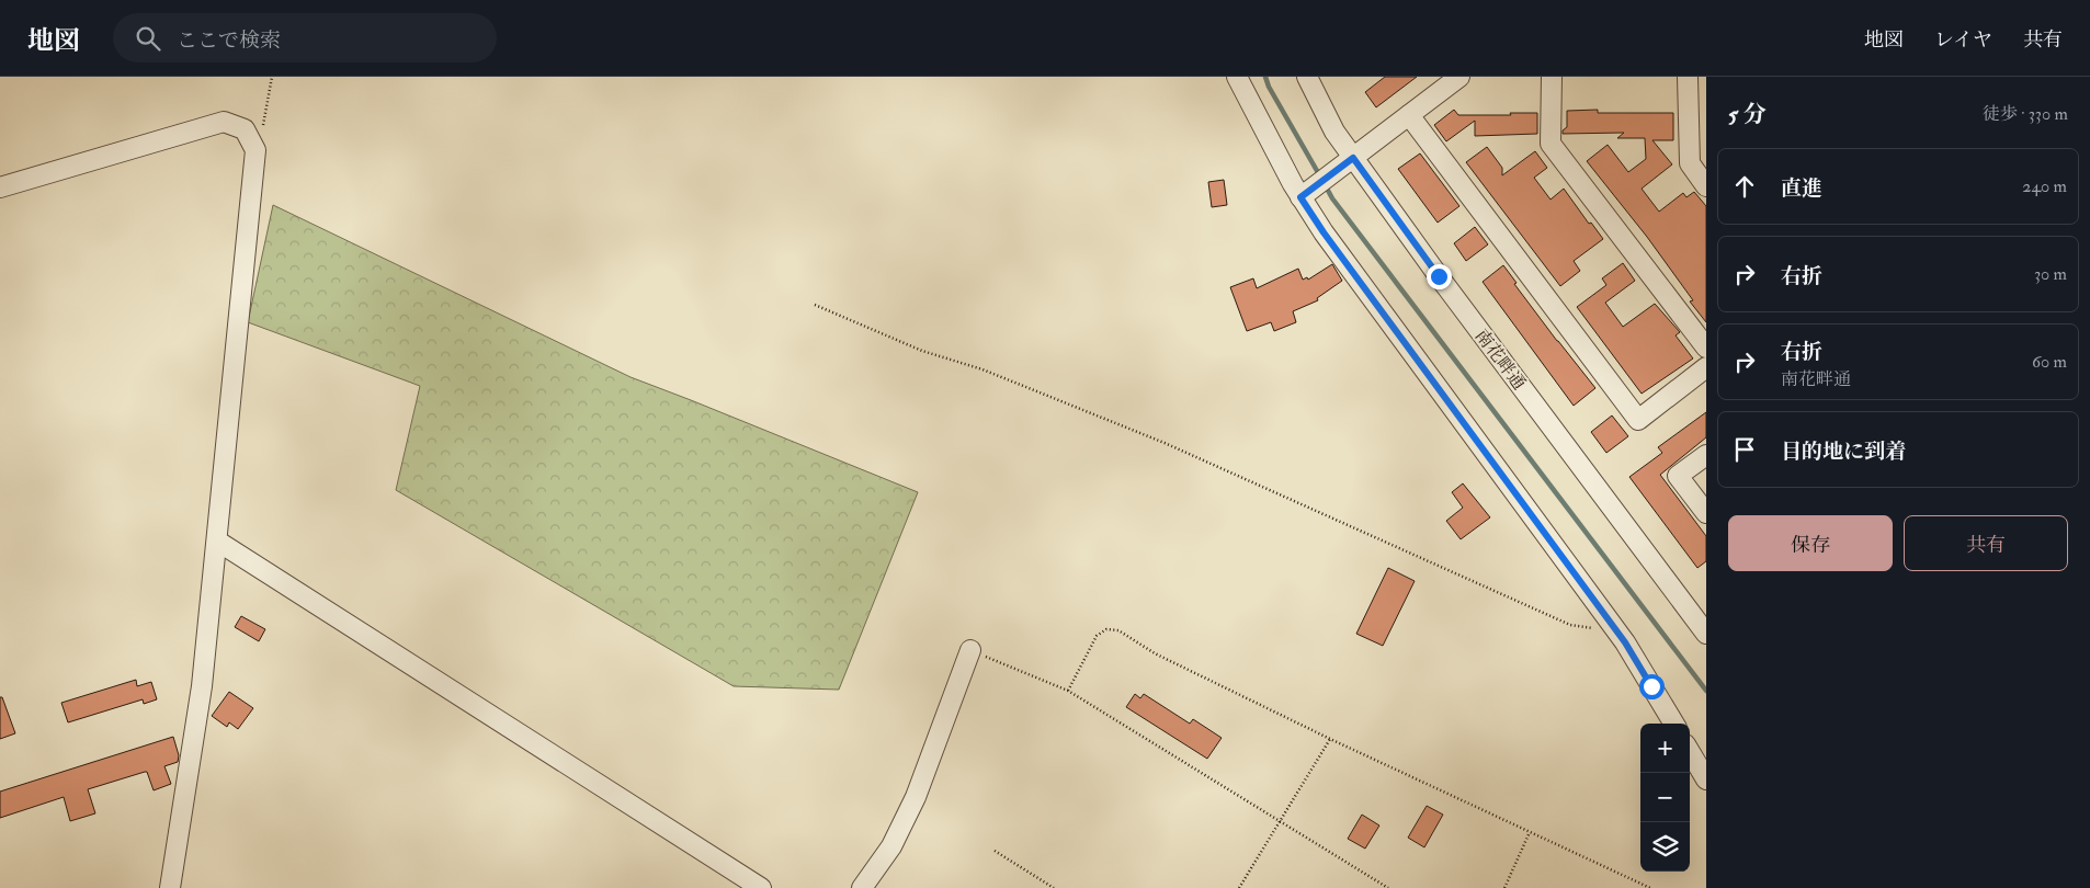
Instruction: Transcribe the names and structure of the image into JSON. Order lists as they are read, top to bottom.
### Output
{
  "streets": {
    "street": ["南花畔通"]
  },
  "page": {
    "header": "地図",
    "search": "ここで検索",
    "nav": ["地図", "レイヤ", "共有"],
    "heading": ["5 分", "徒歩 · 330 m"],
    "list": [
      ["直進", "240 m"],
      ["右折", "30 m"],
      ["右折", "南花畔通", "60 m"],
      "目的地に到着"
    ],
    "buttons": ["保存", "共有"],
    "map_buttons": ["+", "−"]
  }
}
